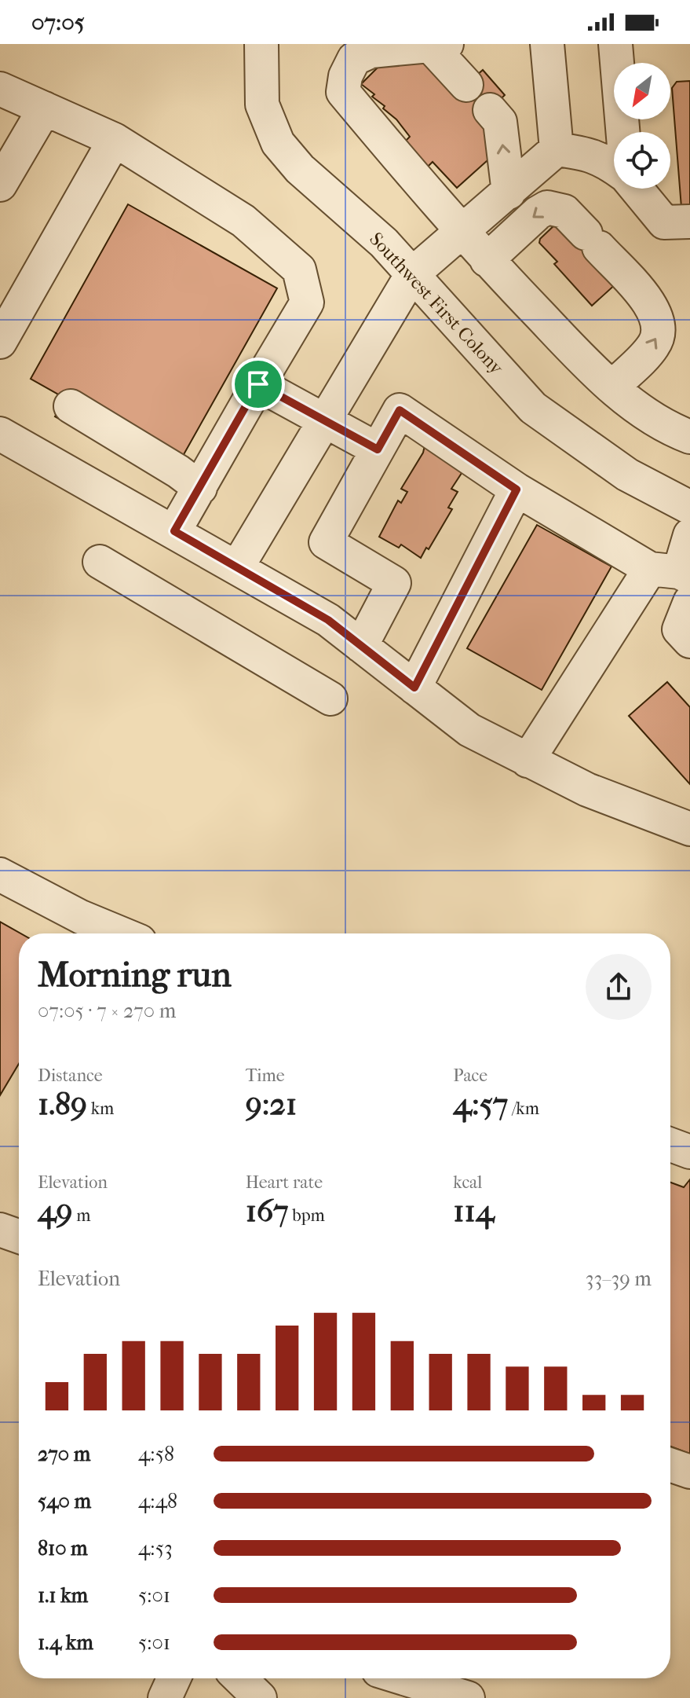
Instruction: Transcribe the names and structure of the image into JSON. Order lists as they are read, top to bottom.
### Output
{
  "streets": {
    "street": ["Southwest First Colony"]
  },
  "north": "bottom left",
  "page": {
    "status": "07:05",
    "heading": ["Morning run", "07:05 · 7 × 270 m"],
    "stats": [
      ["Distance", "1.89 km"],
      ["Time", "9:21"],
      ["Pace", "4:57 /km"],
      ["Elevation", "49 m"],
      ["Heart rate", "167 bpm"],
      ["kcal", "114"]
    ],
    "chart": ["Elevation", "33–39 m"],
    "list": [
      {
        "name": "270 m",
        "note": "4:58"
      },
      {
        "name": "540 m",
        "note": "4:48"
      },
      {
        "name": "810 m",
        "note": "4:53"
      },
      {
        "name": "1.1 km",
        "note": "5:01"
      },
      {
        "name": "1.4 km",
        "note": "5:01"
      }
    ]
  }
}
